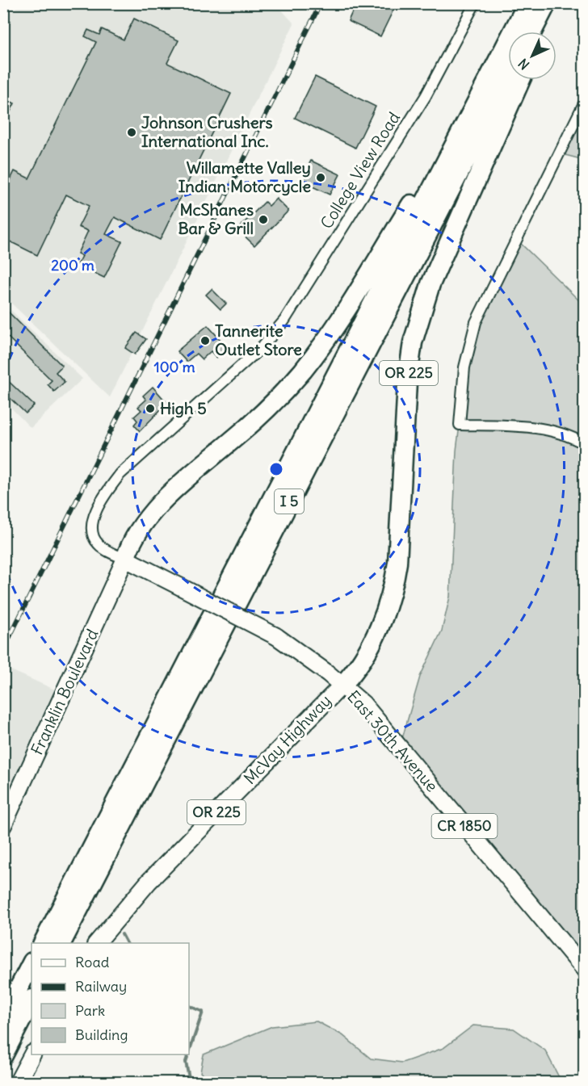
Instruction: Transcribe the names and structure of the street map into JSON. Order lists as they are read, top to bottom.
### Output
{
  "streets": {
    "highway": ["OR 225", "I 5"],
    "main road": [
      "Franklin Boulevard",
      "McVay Highway",
      "East 30th Avenue",
      "CR 1850"
    ],
    "street": ["College View Road"]
  },
  "crossings": [
    ["College View Road", "Franklin Boulevard"],
    ["College View Road", "East 30th Avenue"],
    ["OR 225", "McVay Highway"],
    ["OR 225", "East 30th Avenue"],
    ["Franklin Boulevard", "East 30th Avenue"],
    ["McVay Highway", "East 30th Avenue"]
  ],
  "places": [
    "Johnson Crushers International Inc.",
    "Willamette Valley Indian Motorcycle",
    "McShanes Bar & Grill",
    "Tannerite Outlet Store",
    "High 5"
  ],
  "legend": [
    "Road",
    "Railway",
    "Park",
    "Building"
  ],
  "north": "bottom left",
  "rings": ["200 m", "100 m"]
}
